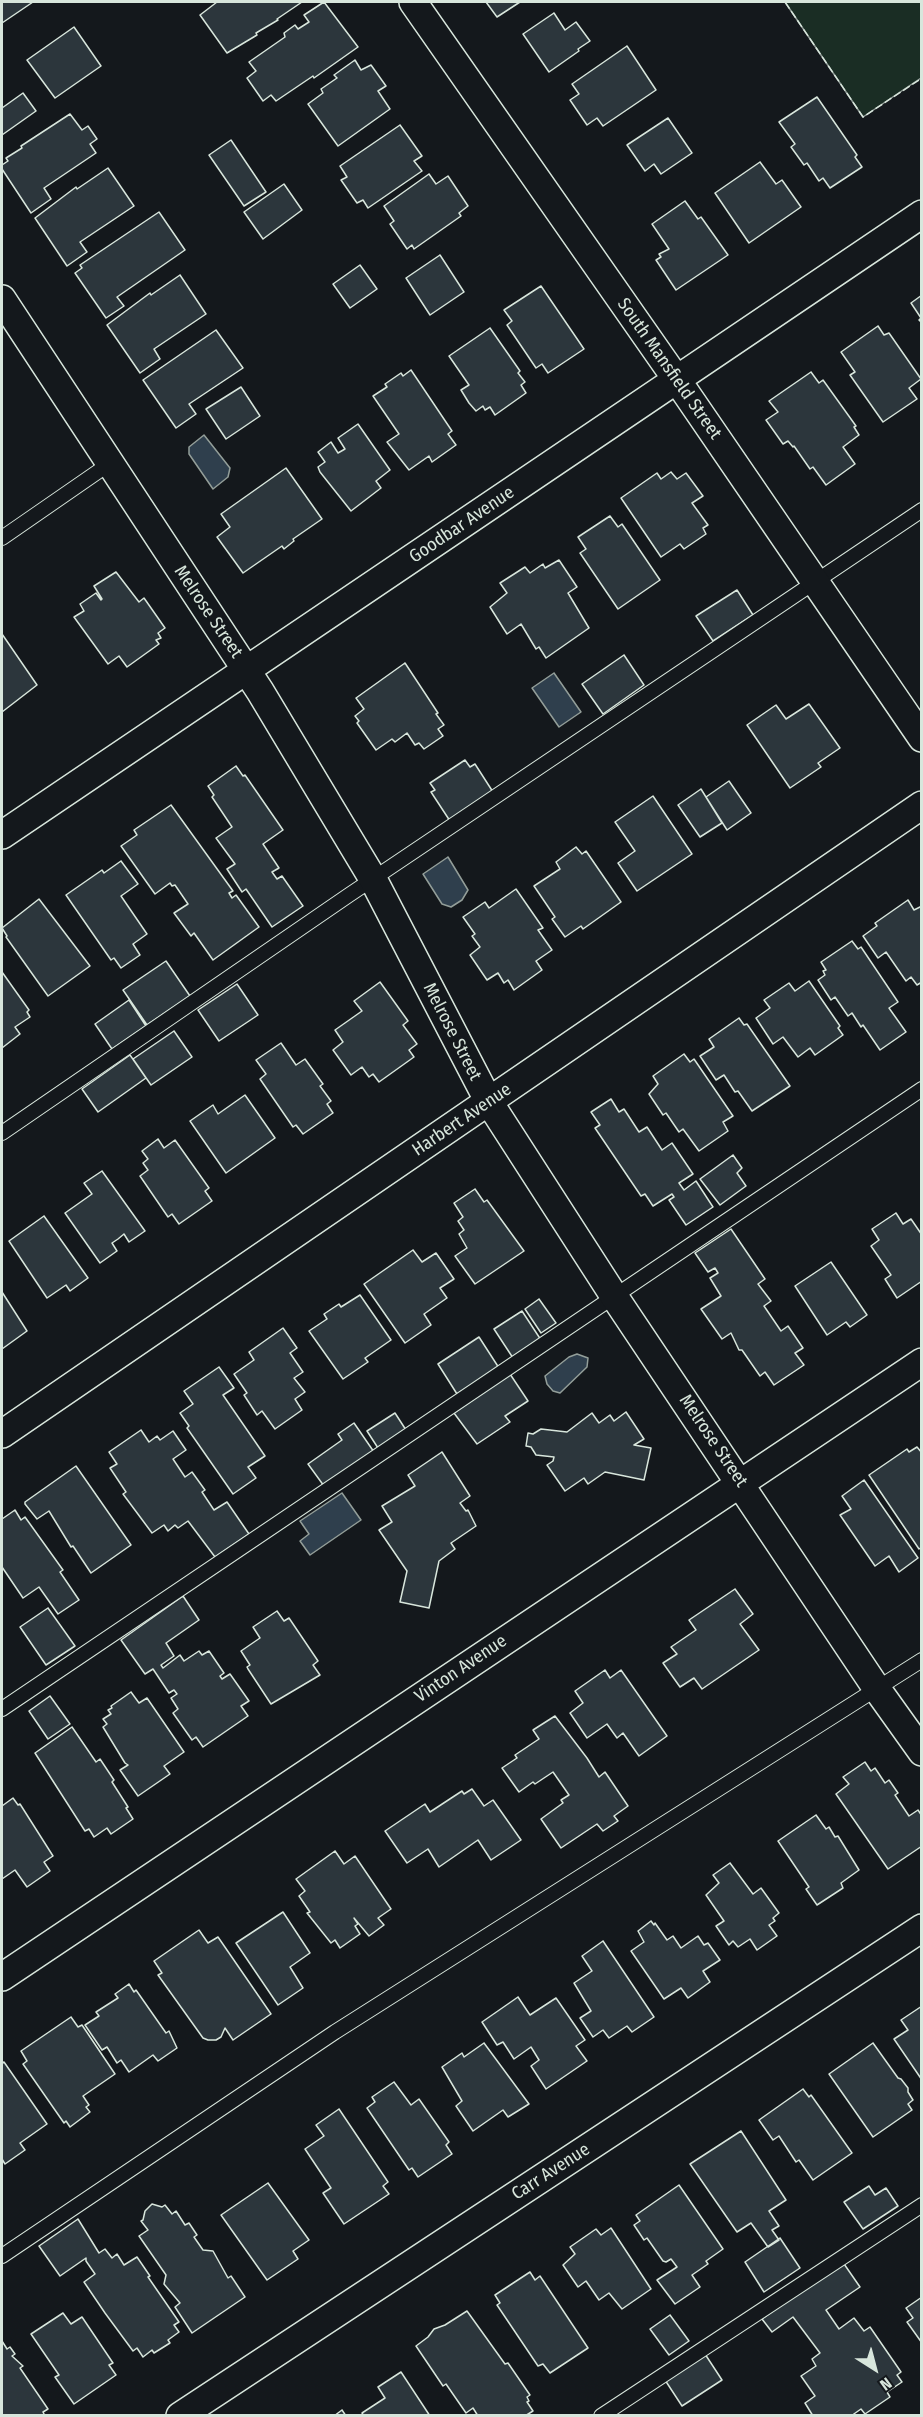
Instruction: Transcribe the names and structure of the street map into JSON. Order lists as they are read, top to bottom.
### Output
{
  "streets": {
    "street": [
      "South Mansfield Street",
      "Goodbar Avenue",
      "Melrose Street",
      "Harbert Avenue",
      "Vinton Avenue",
      "Carr Avenue"
    ]
  },
  "crossings": [
    ["South Mansfield Street", "Goodbar Avenue"],
    ["Goodbar Avenue", "Melrose Street"],
    ["Melrose Street", "Harbert Avenue"],
    ["Melrose Street", "Vinton Avenue"]
  ],
  "north": "bottom right"
}
